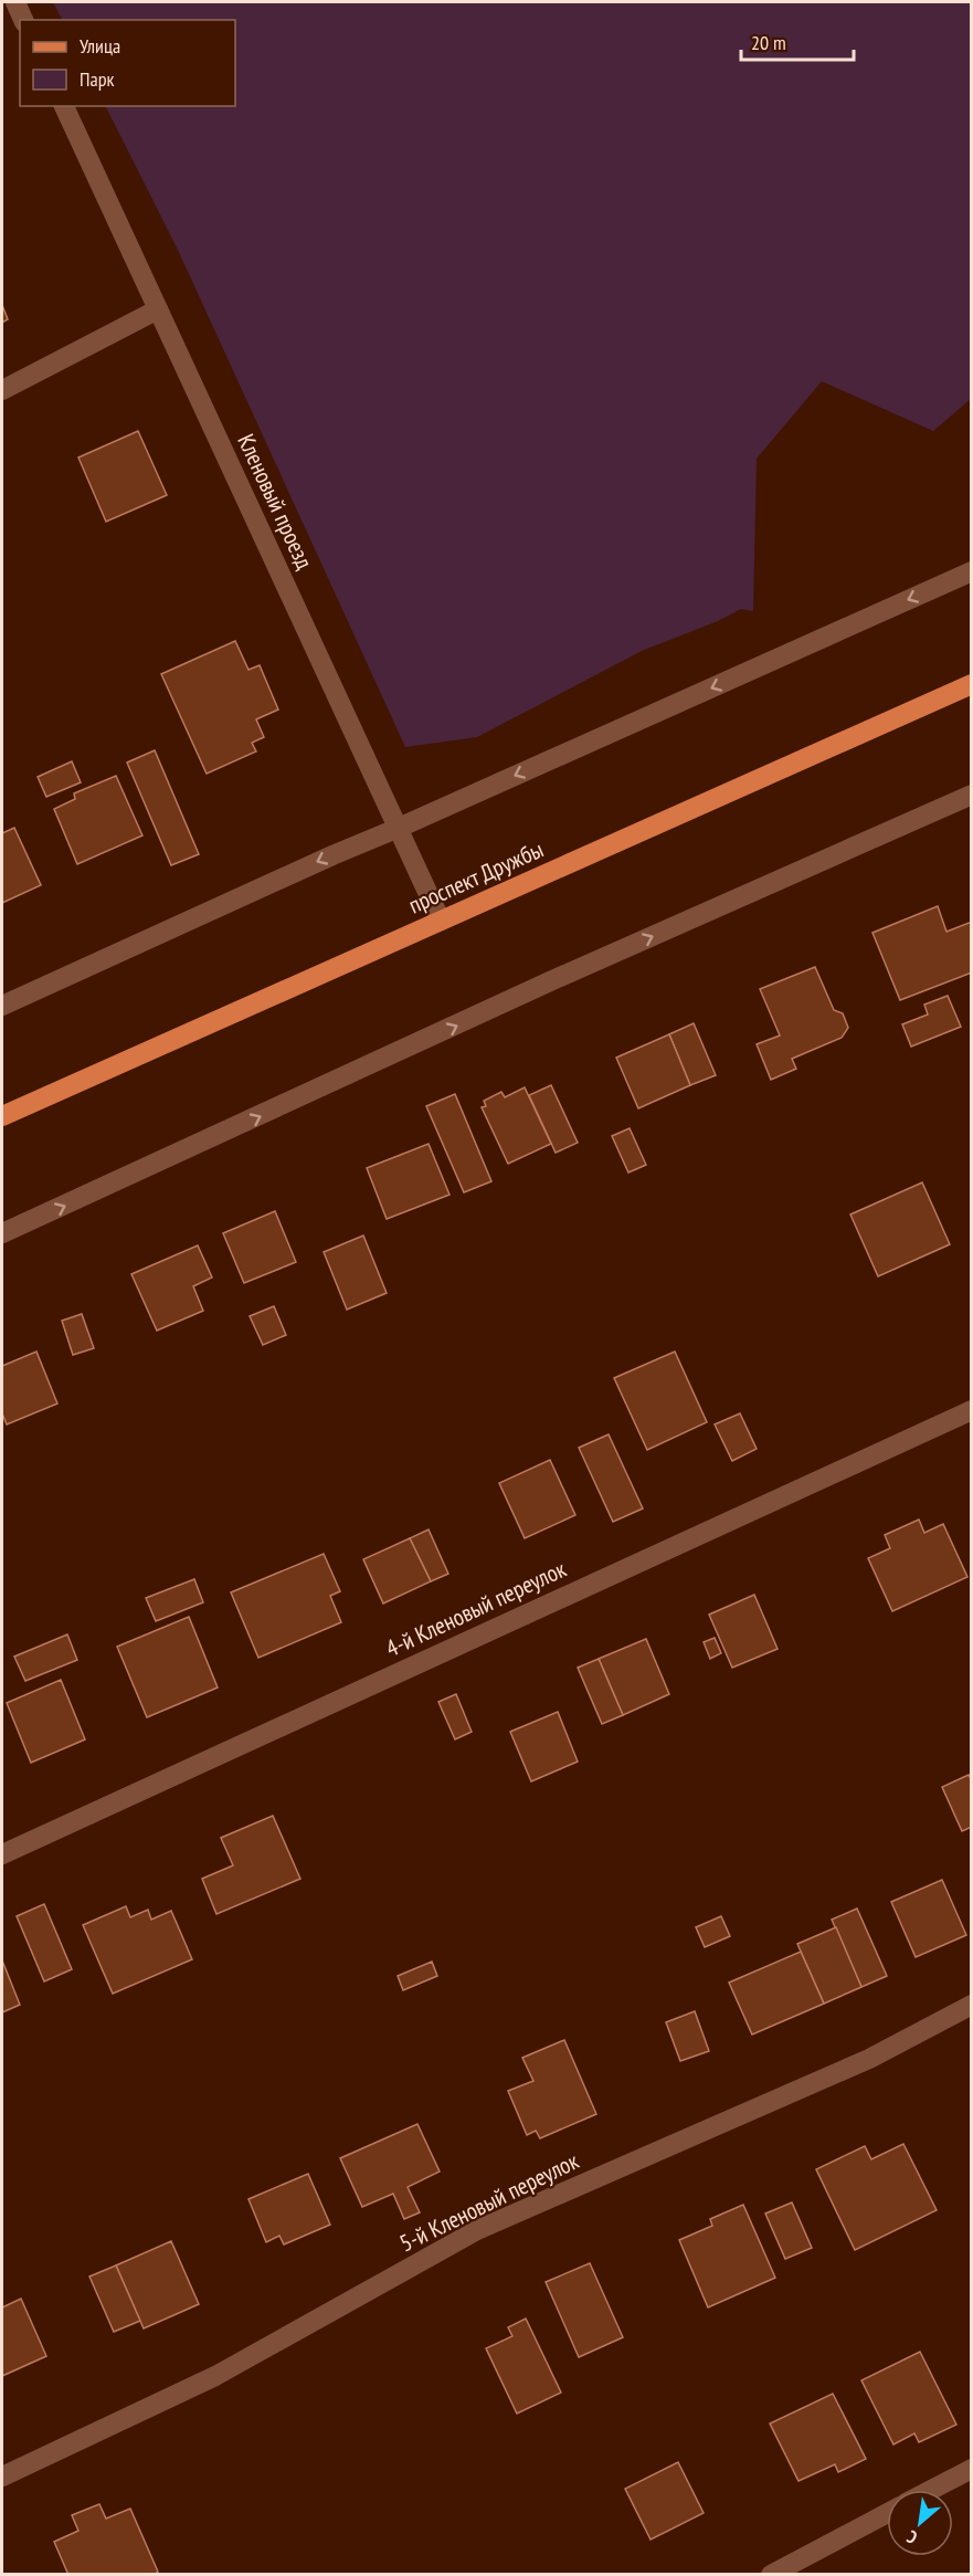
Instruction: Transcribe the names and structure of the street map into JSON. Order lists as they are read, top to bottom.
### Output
{
  "streets": {
    "main road": ["проспект Дружбы"],
    "street": ["Кленовый проезд", "4-й Кленовый переулок", "5-й Кленовый переулок"]
  },
  "crossings": [
    ["Кленовый проезд", "проспект Дружбы"]
  ],
  "legend": ["Улица", "Парк"],
  "scale_bar": "20 m",
  "north": "bottom left"
}
